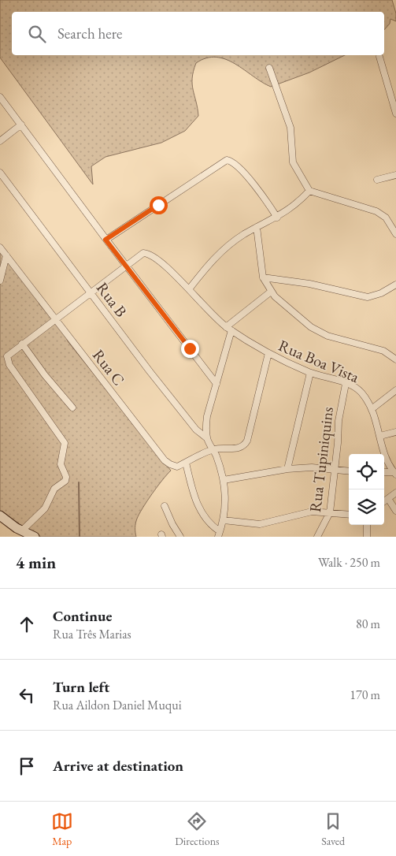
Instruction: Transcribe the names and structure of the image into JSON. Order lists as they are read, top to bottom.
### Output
{
  "streets": {
    "street": [
      "Rua B",
      "Rua Boa Vista",
      "Rua C",
      "Rua Tupiniquins"
    ]
  },
  "crossings": [
    ["Rua B", "Rua C"],
    ["Rua Boa Vista", "Rua Tupiniquins"]
  ],
  "page": {
    "search": "Search here",
    "heading": ["4 min", "Walk · 250 m"],
    "list": [
      ["Continue", "Rua Três Marias", "80 m"],
      ["Turn left", "Rua Aildon Daniel Muqui", "170 m"],
      "Arrive at destination"
    ],
    "nav": ["Map", "Directions", "Saved"]
  }
}
